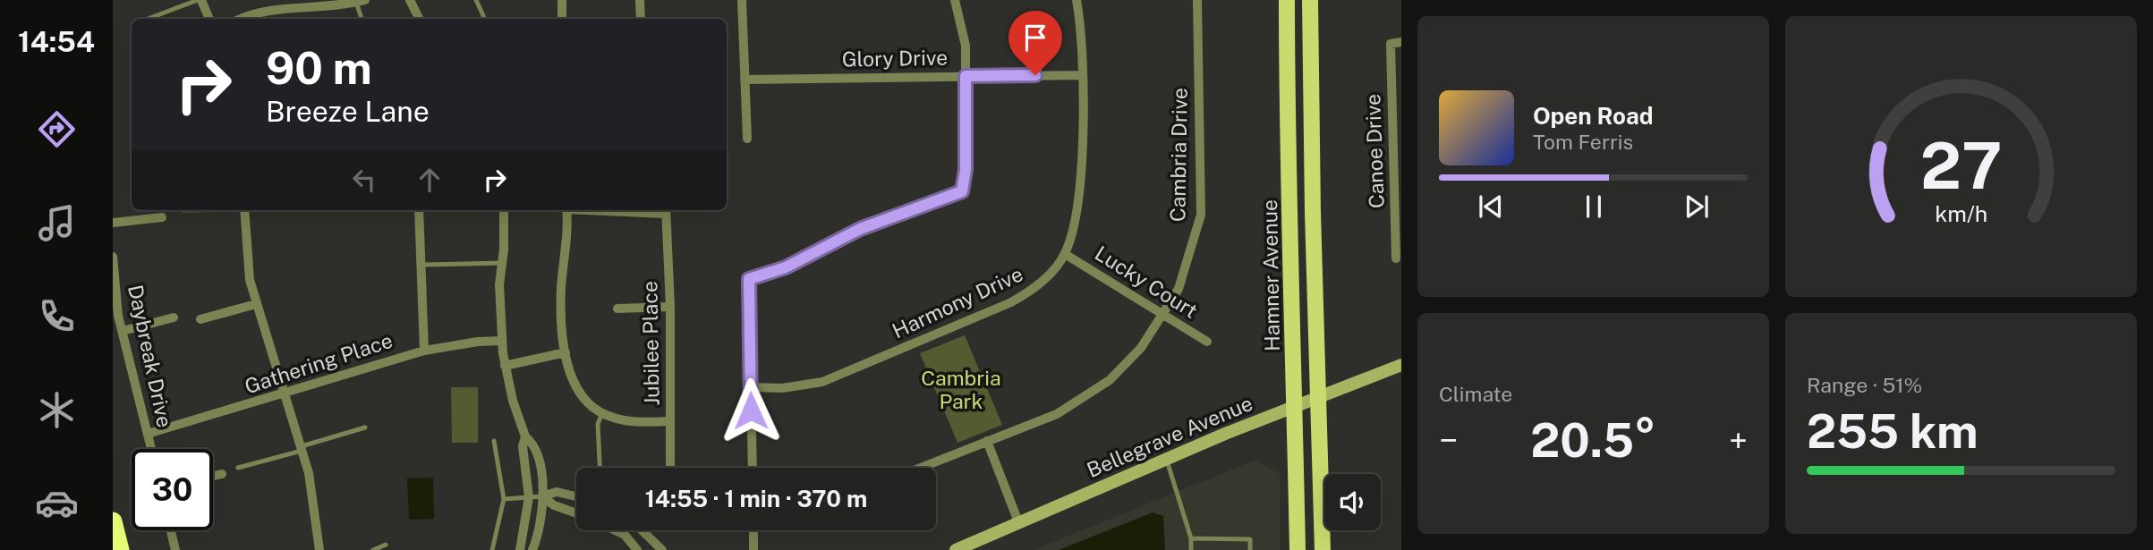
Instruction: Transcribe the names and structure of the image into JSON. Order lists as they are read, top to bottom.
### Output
{
  "streets": {
    "main road": ["Hamner Avenue", "Bellegrave Avenue"],
    "street": [
      "Glory Drive",
      "Canoe Drive",
      "Cambria Drive",
      "Lucky Court",
      "Harmony Drive",
      "Jubilee Place",
      "Daybreak Drive",
      "Gathering Place"
    ]
  },
  "crossings": [
    ["Glory Drive", "Harmony Drive"],
    ["Cambria Drive", "Lucky Court"],
    ["Hamner Avenue", "Bellegrave Avenue"],
    ["Lucky Court", "Harmony Drive"],
    ["Daybreak Drive", "Gathering Place"]
  ],
  "parks": ["Cambria Park"],
  "page": {
    "tabs": "14:54",
    "turn": ["90 m", "Breeze Lane"],
    "song": ["Open Road", "Tom Ferris"],
    "tile": [
      "Climate",
      ["Range · 51%", "255 km"]
    ],
    "heat": ["−", "20.5°", "+"],
    "limit": "30",
    "trip": "14:55 · 1 min · 370 m",
    "gauge": ["27", "km/h"]
  }
}
